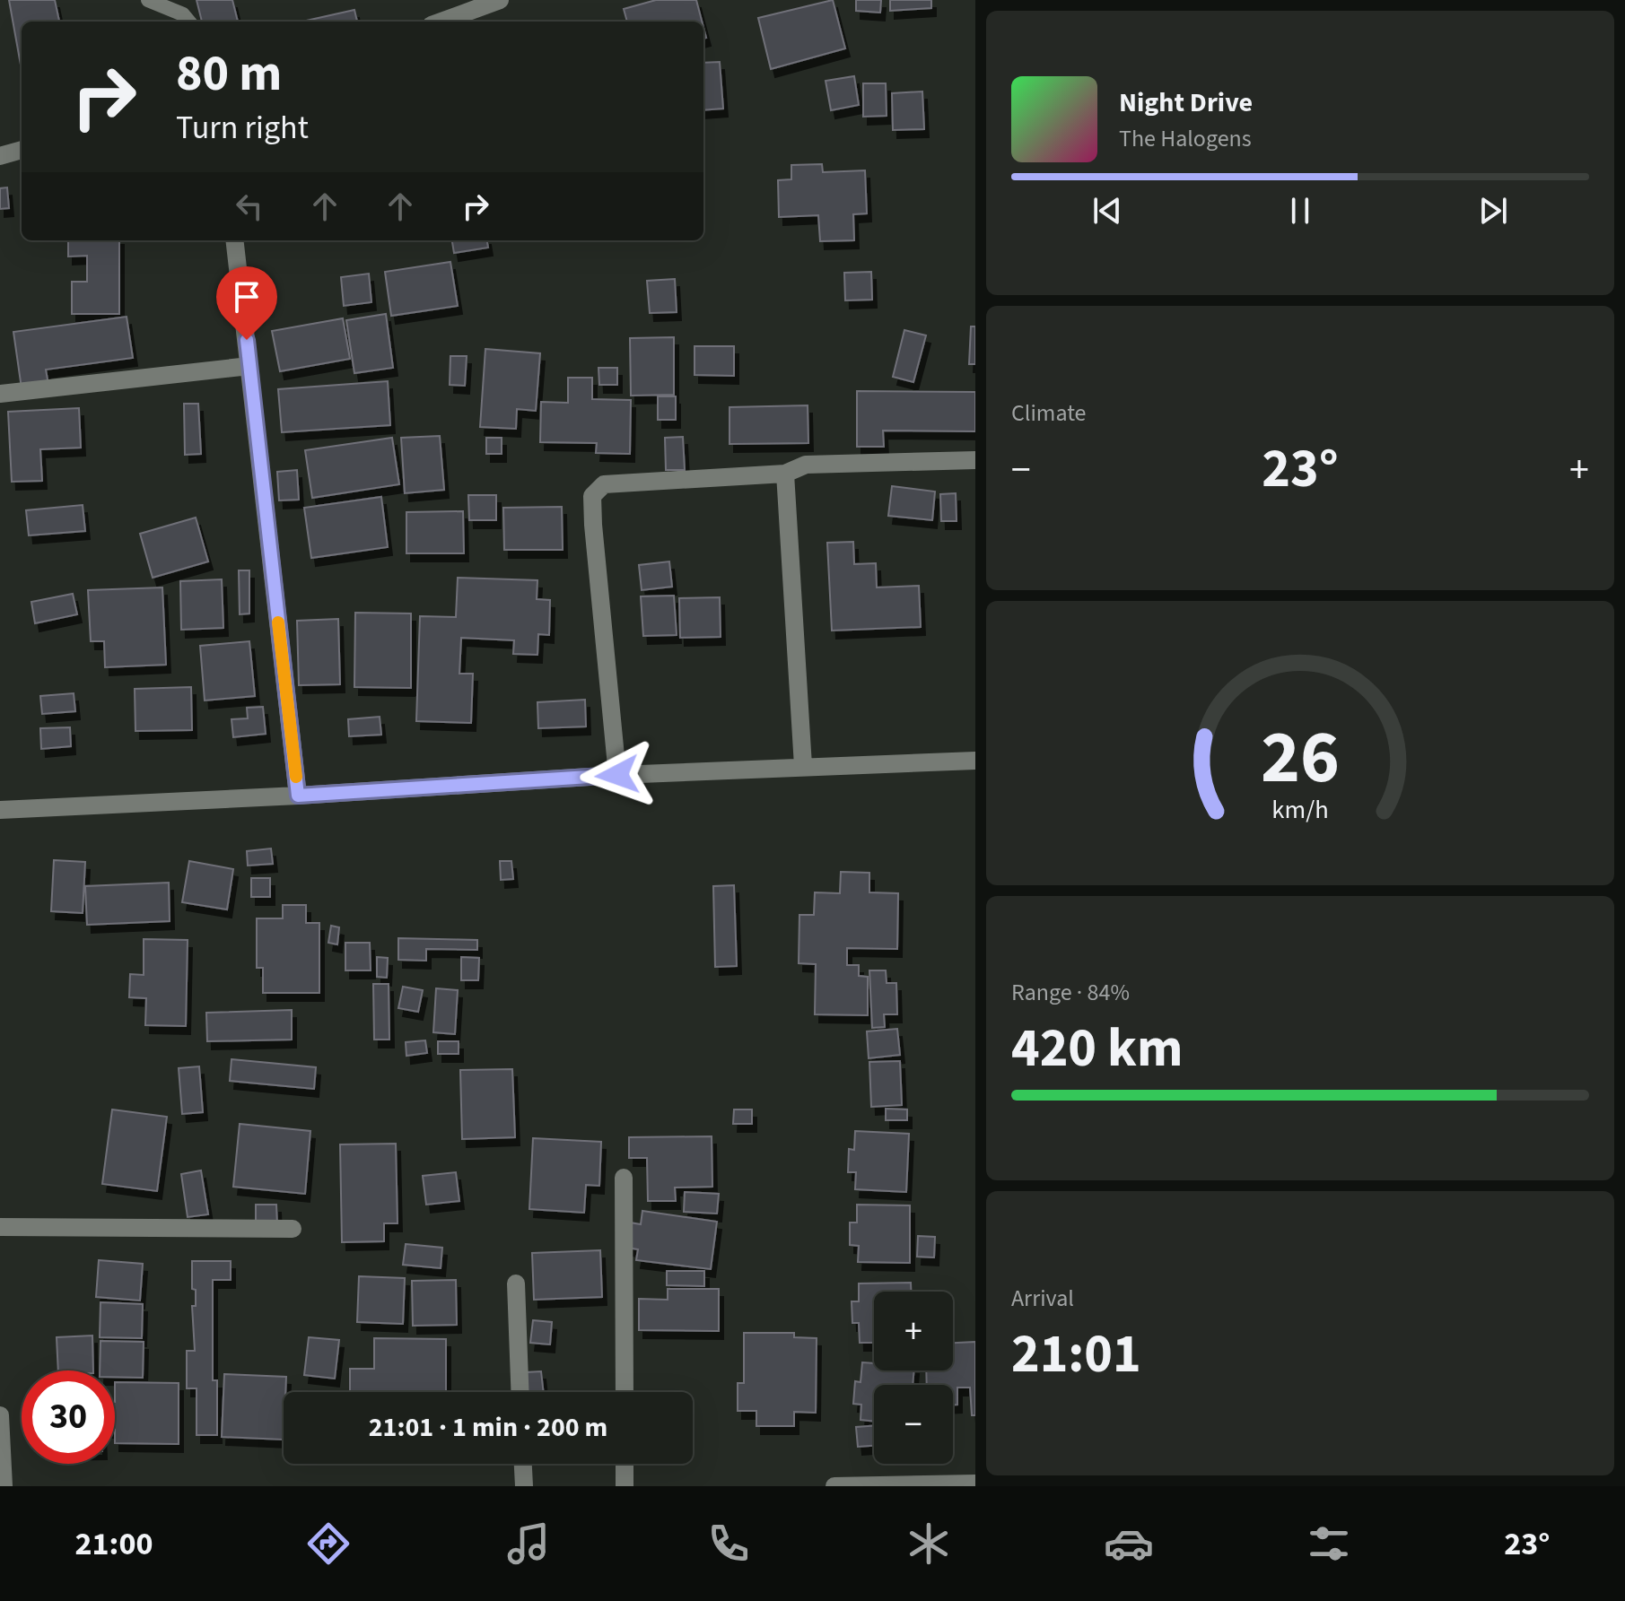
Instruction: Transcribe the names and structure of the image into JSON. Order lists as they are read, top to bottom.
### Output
{
  "page": {
    "turn": ["80 m", "Turn right"],
    "song": ["Night Drive", "The Halogens"],
    "tile": [
      "Climate",
      ["Range · 84%", "420 km"],
      ["Arrival", "21:01"]
    ],
    "heat": ["−", "23°", "+"],
    "map_buttons": ["+", "−"],
    "limit": "30",
    "trip": "21:01 · 1 min · 200 m",
    "tabs": ["21:00", "23°"],
    "gauge": ["26", "km/h"]
  }
}
